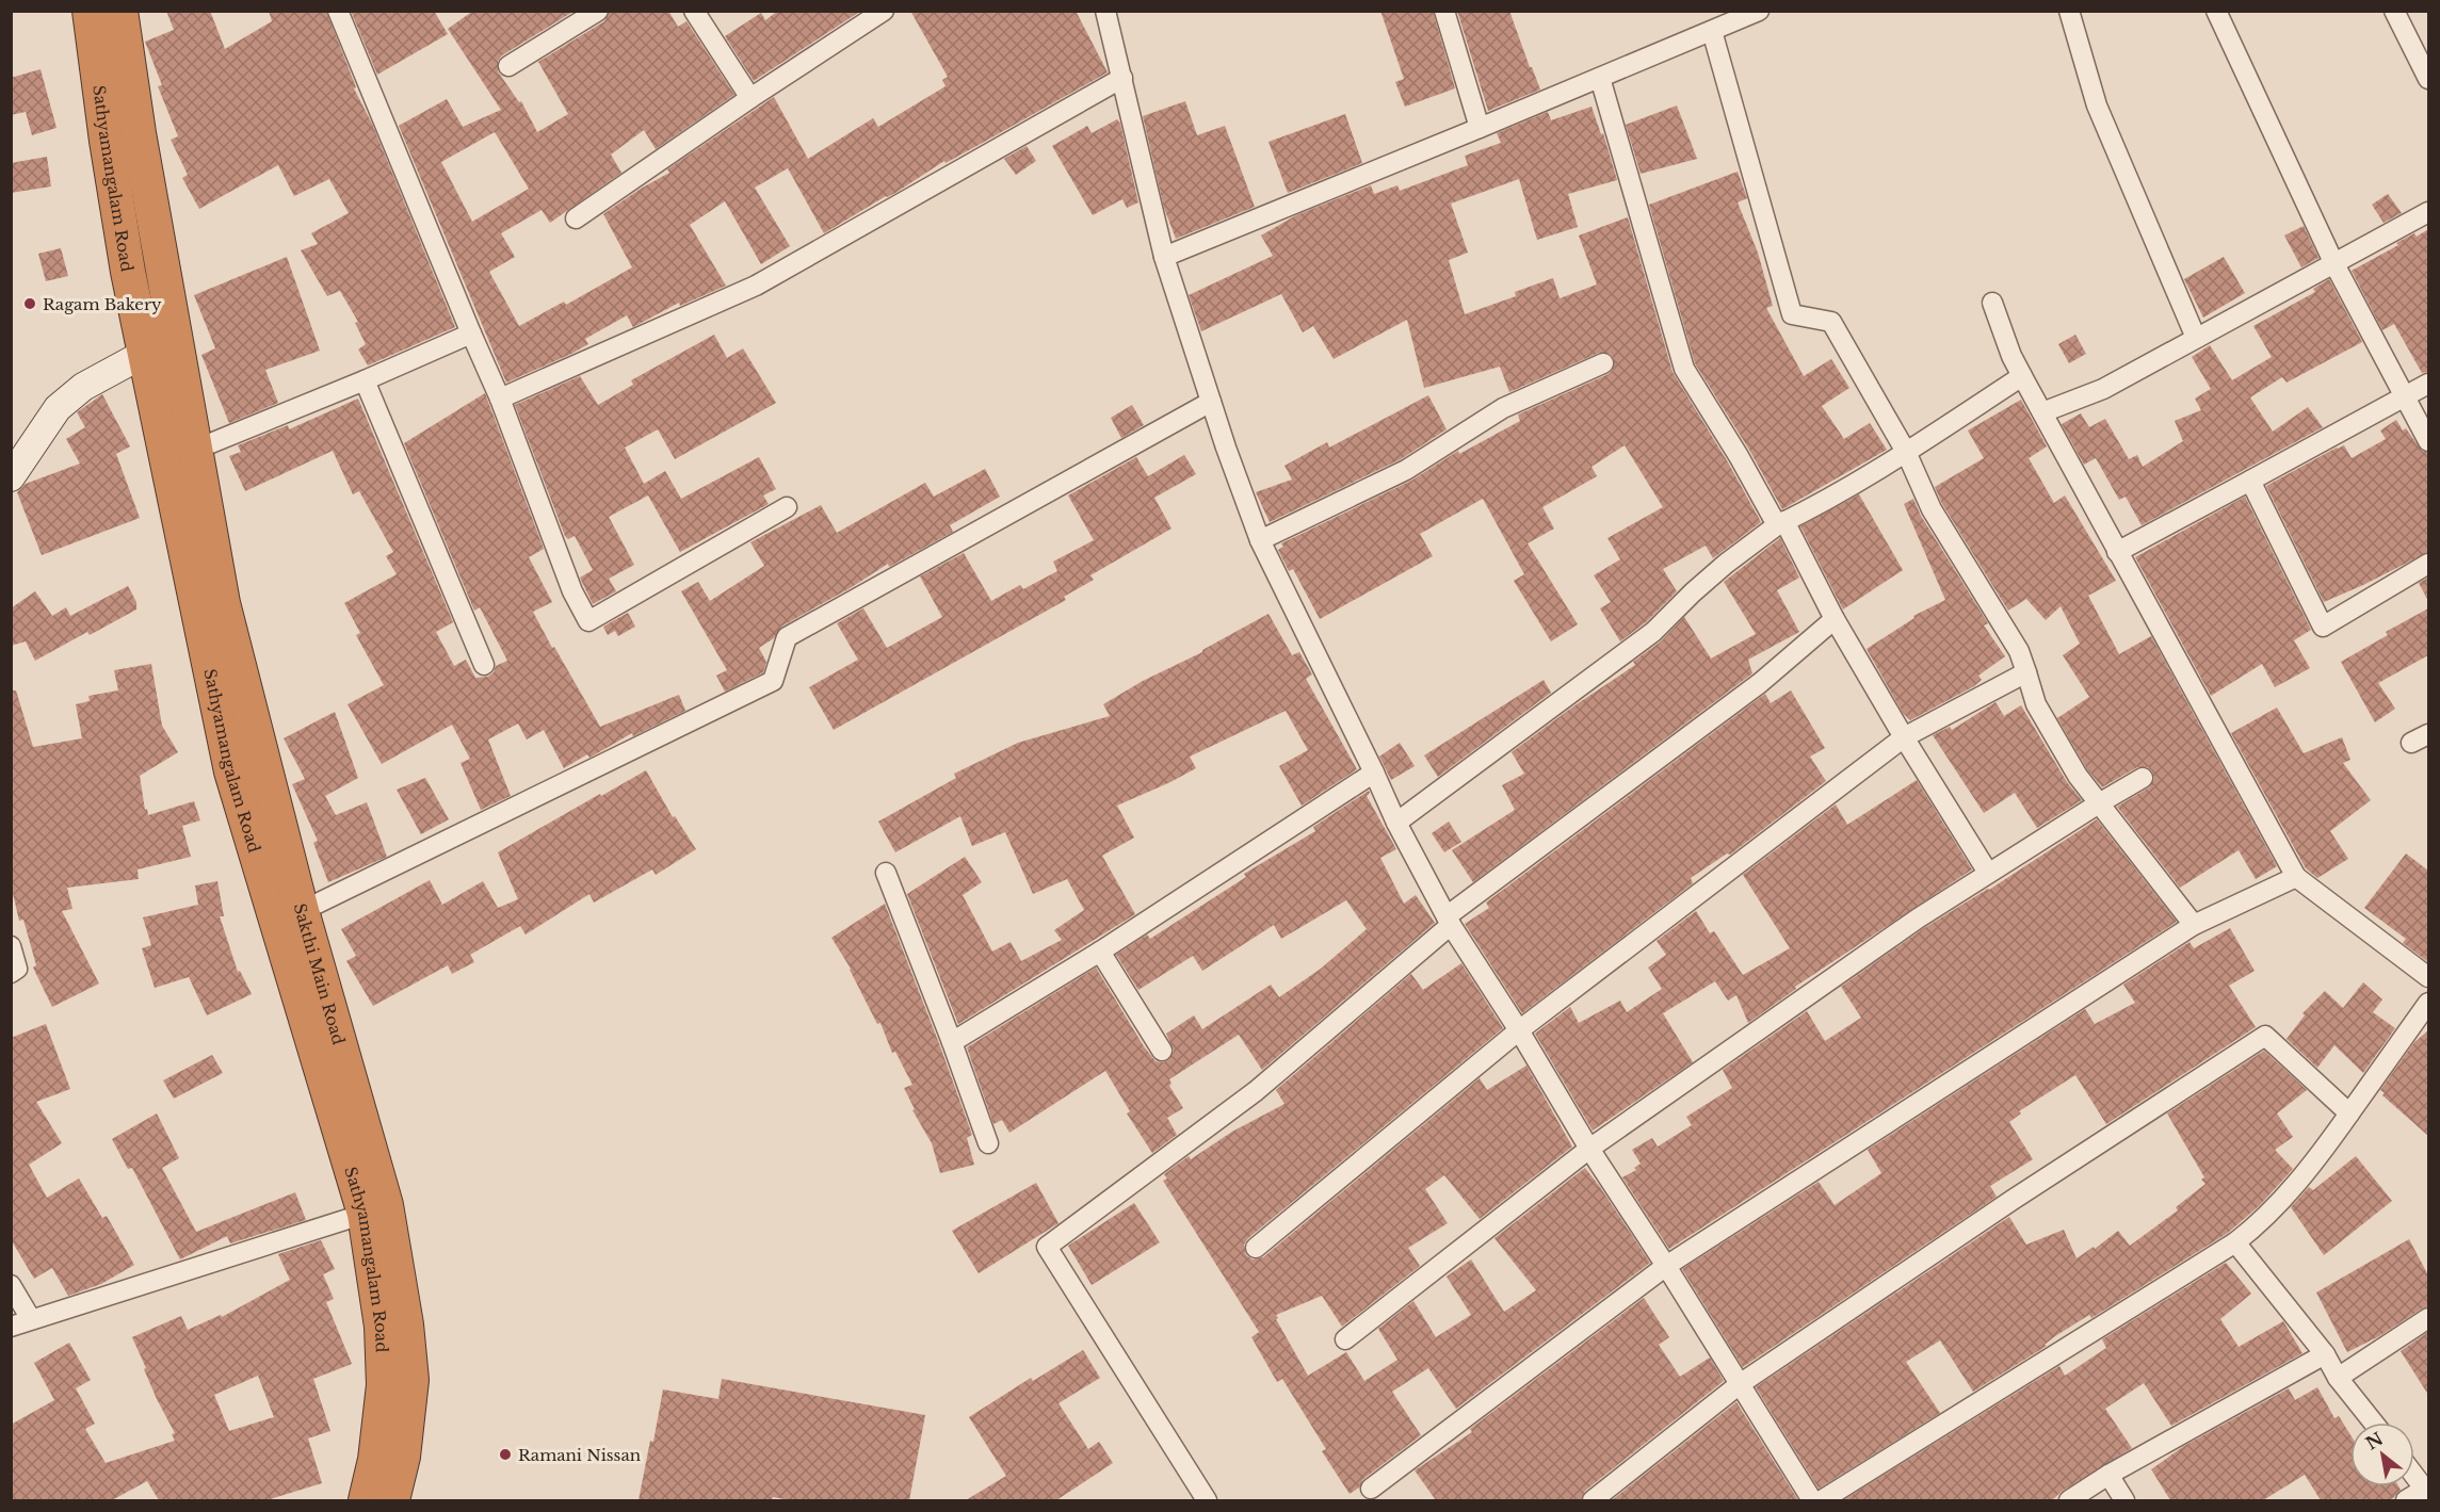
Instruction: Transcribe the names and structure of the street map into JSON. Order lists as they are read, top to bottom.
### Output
{
  "streets": {
    "highway": ["Sathyamangalam Road", "Sakthi Main Road"]
  },
  "crossings": [
    ["Sathyamangalam Road", "Sakthi Main Road"]
  ],
  "places": ["Ragam Bakery", "Ramani Nissan"],
  "north": "top left"
}
